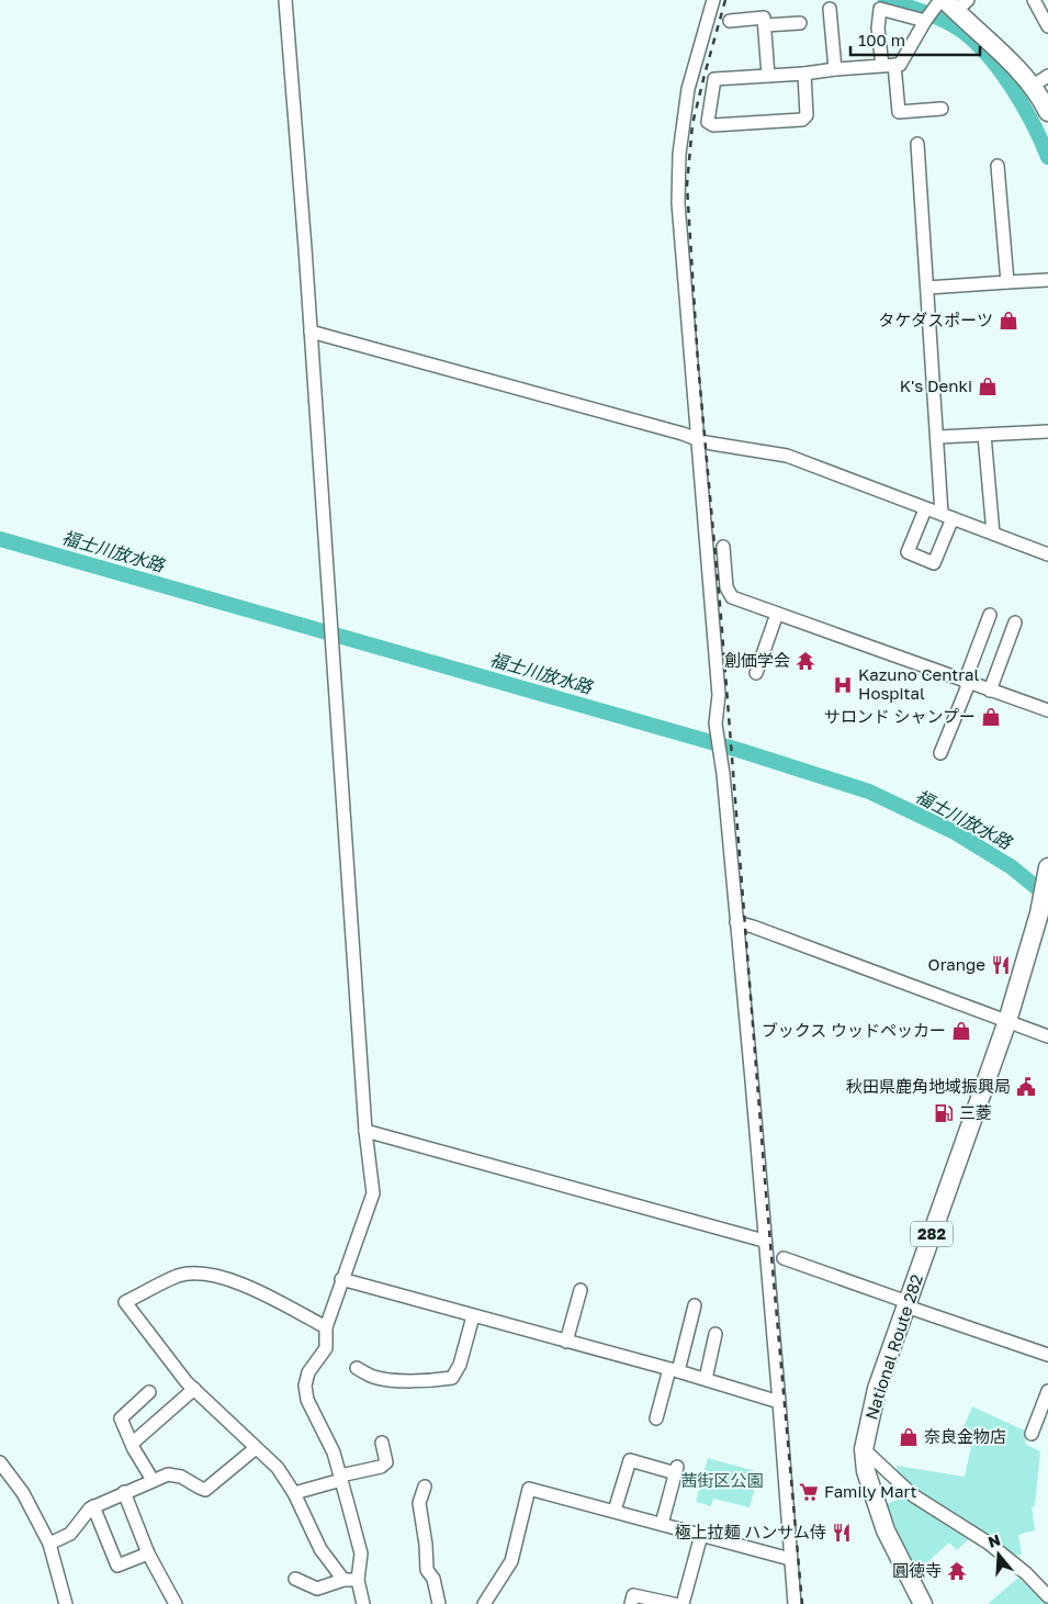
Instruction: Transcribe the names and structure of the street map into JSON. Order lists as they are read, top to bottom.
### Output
{
  "streets": {
    "highway": ["282", "National Route 282"]
  },
  "water": ["福士川放水路"],
  "parks": ["茜街区公園"],
  "places": {
    "shop": [
      "タケダスポーツ",
      "K's Denki",
      "サロンド シャンプー",
      "ブックス ウッドペッカー",
      "奈良金物店"
    ],
    "temple": ["創価学会", "圓徳寺"],
    "hospital": ["Kazuno Central Hospital"],
    "restaurant": ["Orange", "極上拉麺 ハンサム侍"],
    "public building": ["秋田県鹿角地域振興局"],
    "fuel station": ["三菱"],
    "supermarket": ["Family Mart"]
  },
  "scale_bar": "100 m",
  "north": "top"
}
